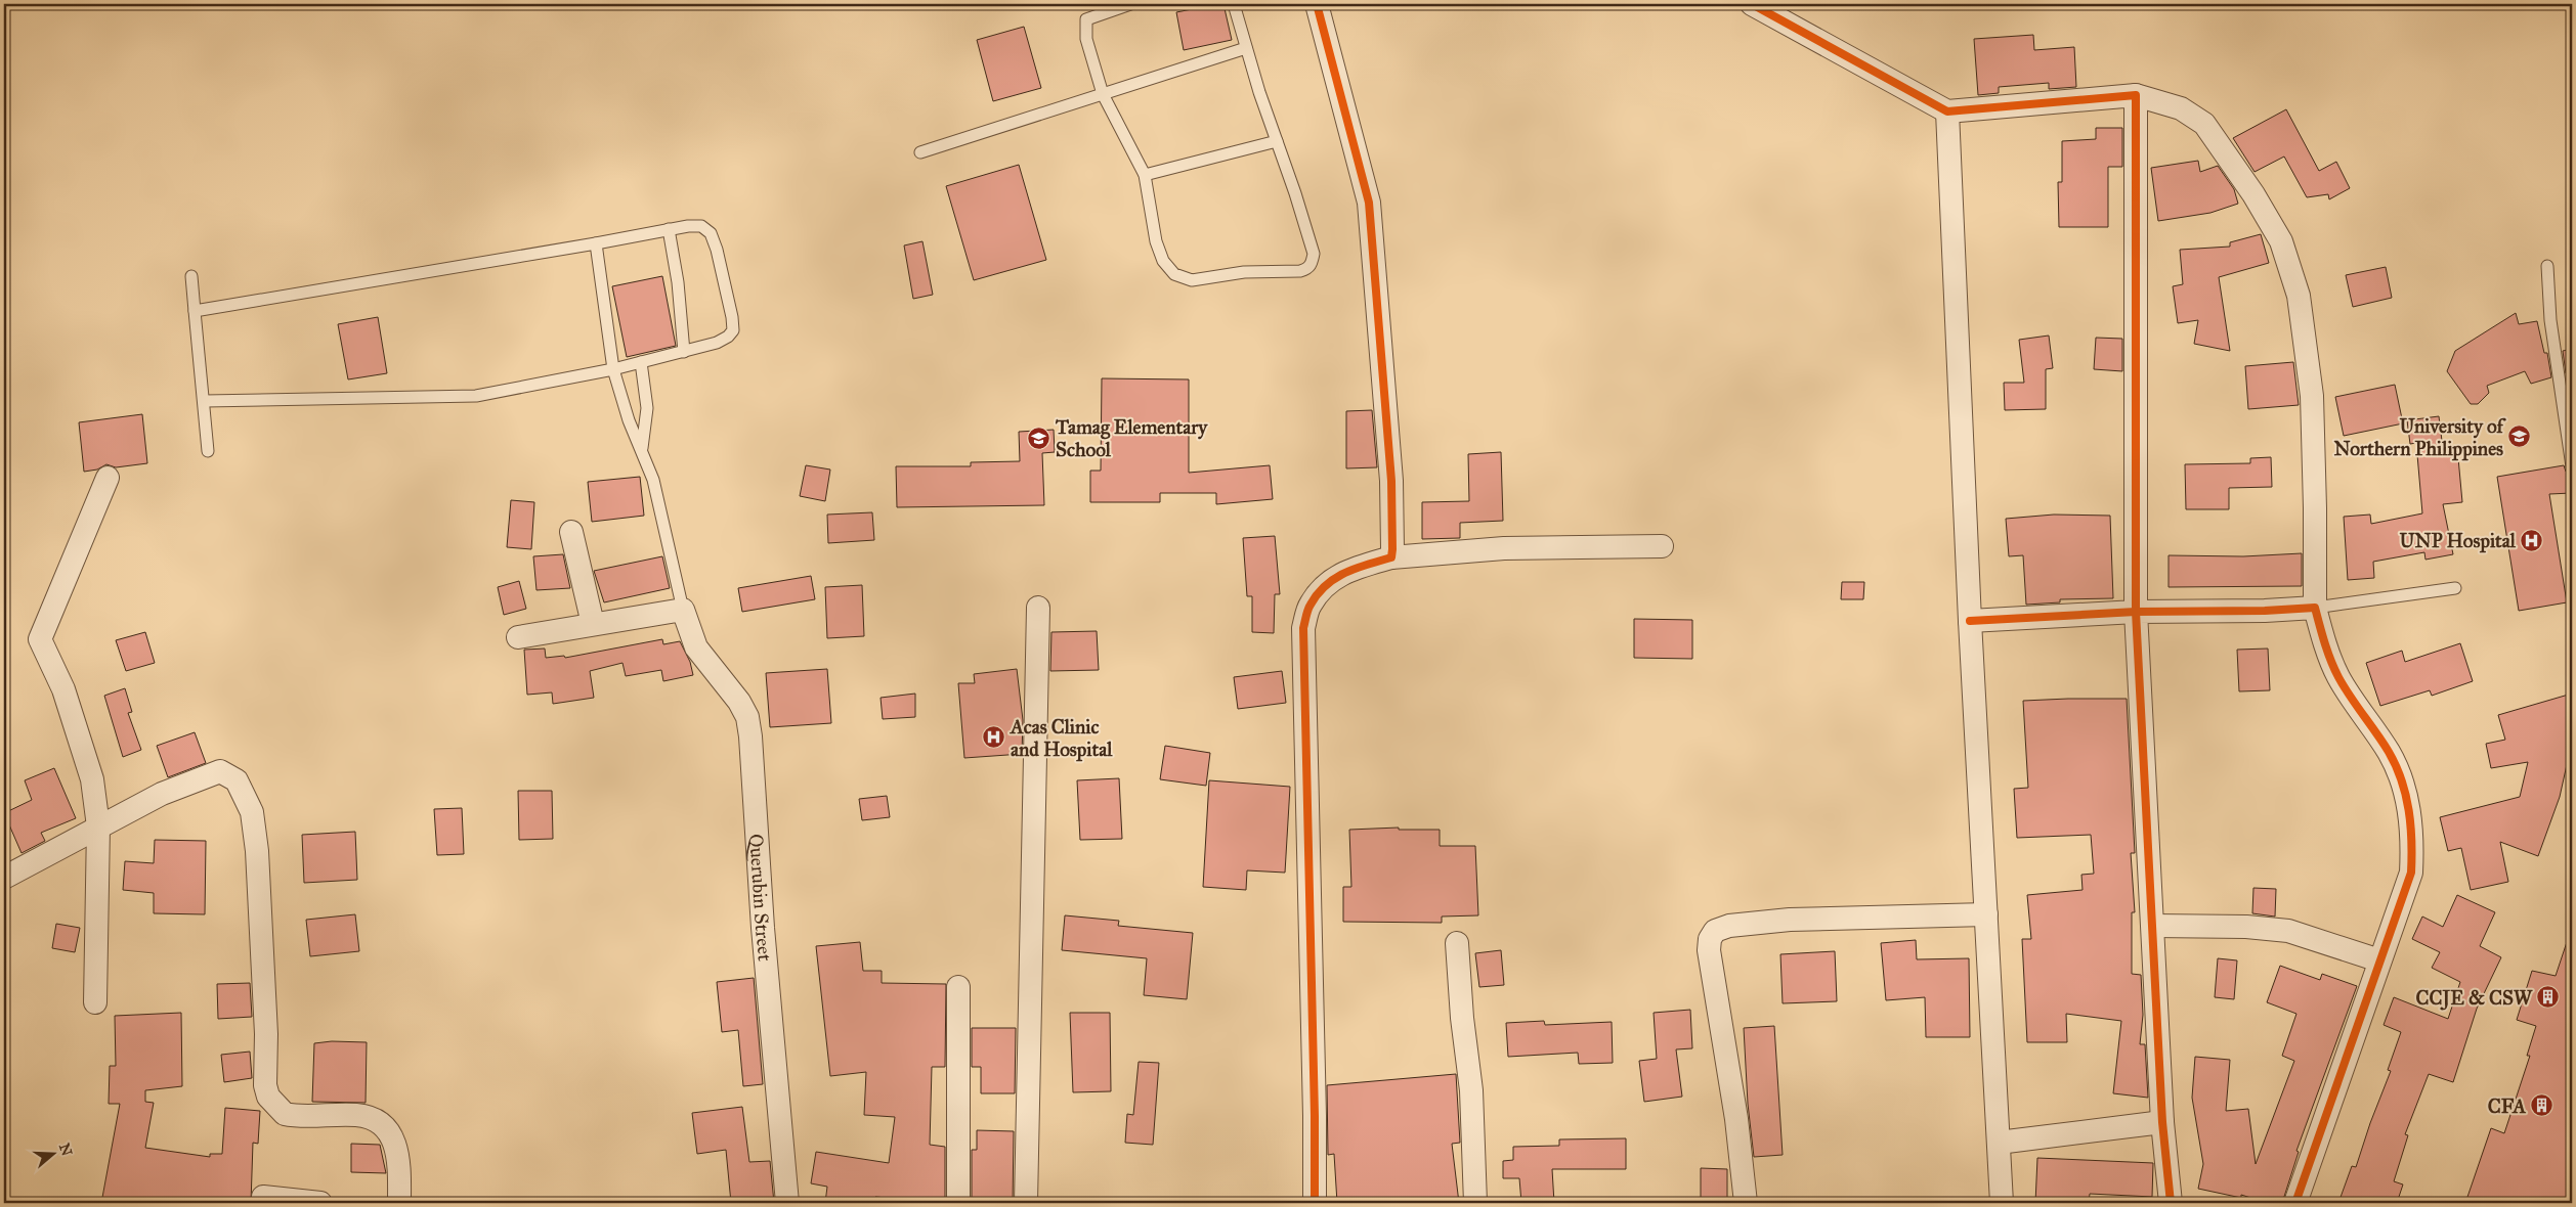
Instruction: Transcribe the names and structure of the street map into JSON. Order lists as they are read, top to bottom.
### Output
{
  "streets": {
    "street": ["Querubin Street"]
  },
  "places": {
    "school or university": ["University of Northern Philippines", "Tamag Elementary School"],
    "hospital": ["UNP Hospital", "Acas Clinic and Hospital"],
    "building": ["CCJE & CSW", "CFA"]
  },
  "north": "right"
}
